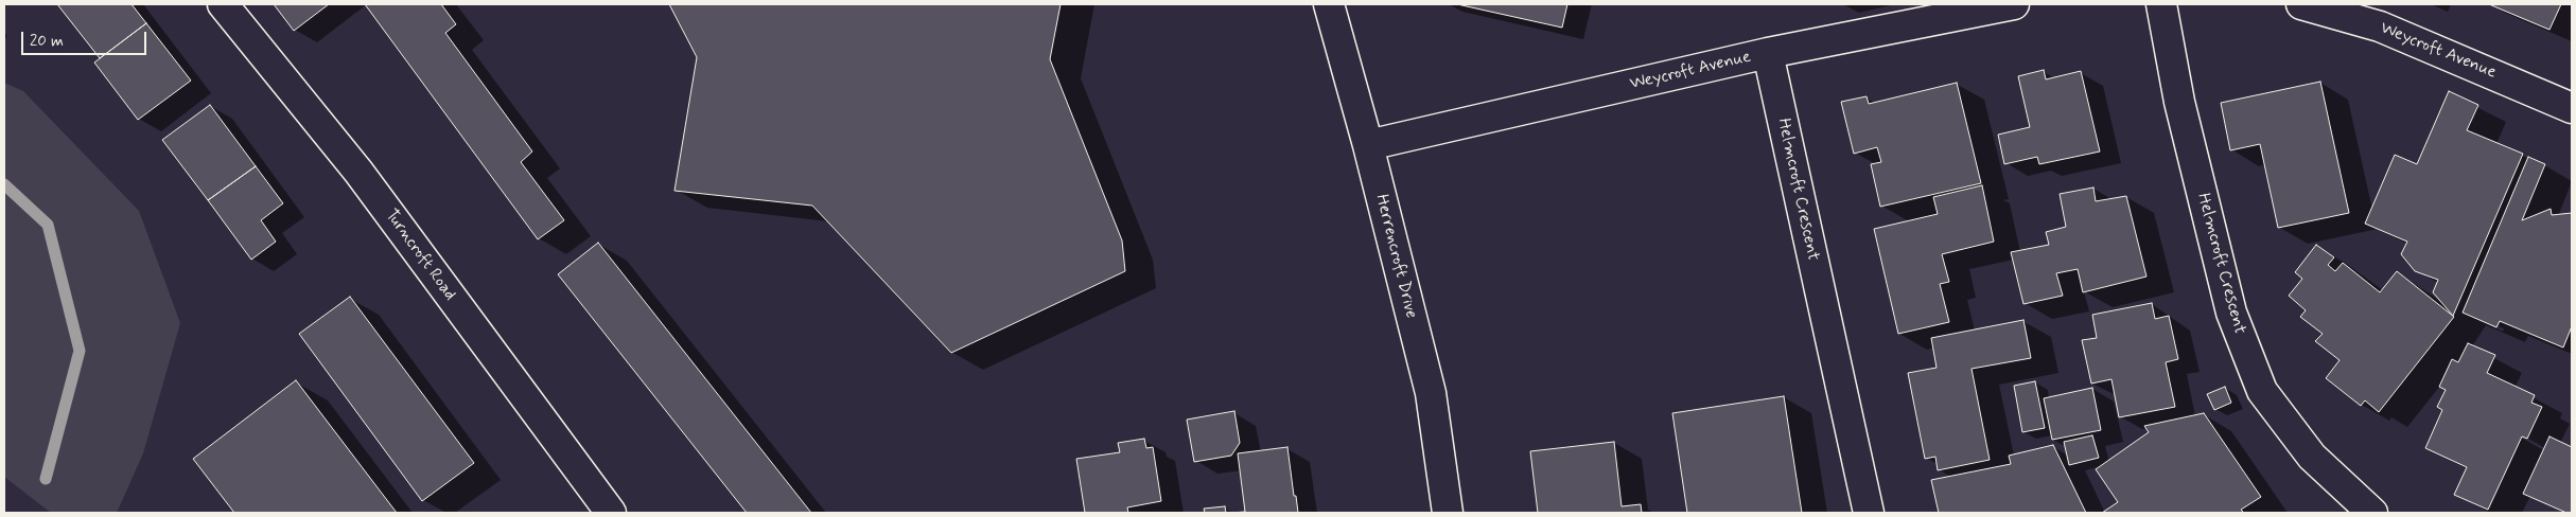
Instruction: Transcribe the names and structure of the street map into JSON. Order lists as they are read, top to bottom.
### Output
{
  "streets": {
    "street": [
      "Weycroft Avenue",
      "Helmcroft Crescent",
      "Turncroft Road",
      "Herrencroft Drive"
    ]
  },
  "crossings": [
    ["Weycroft Avenue", "Helmcroft Crescent"],
    ["Weycroft Avenue", "Herrencroft Drive"]
  ],
  "scale_bar": "20 m"
}
